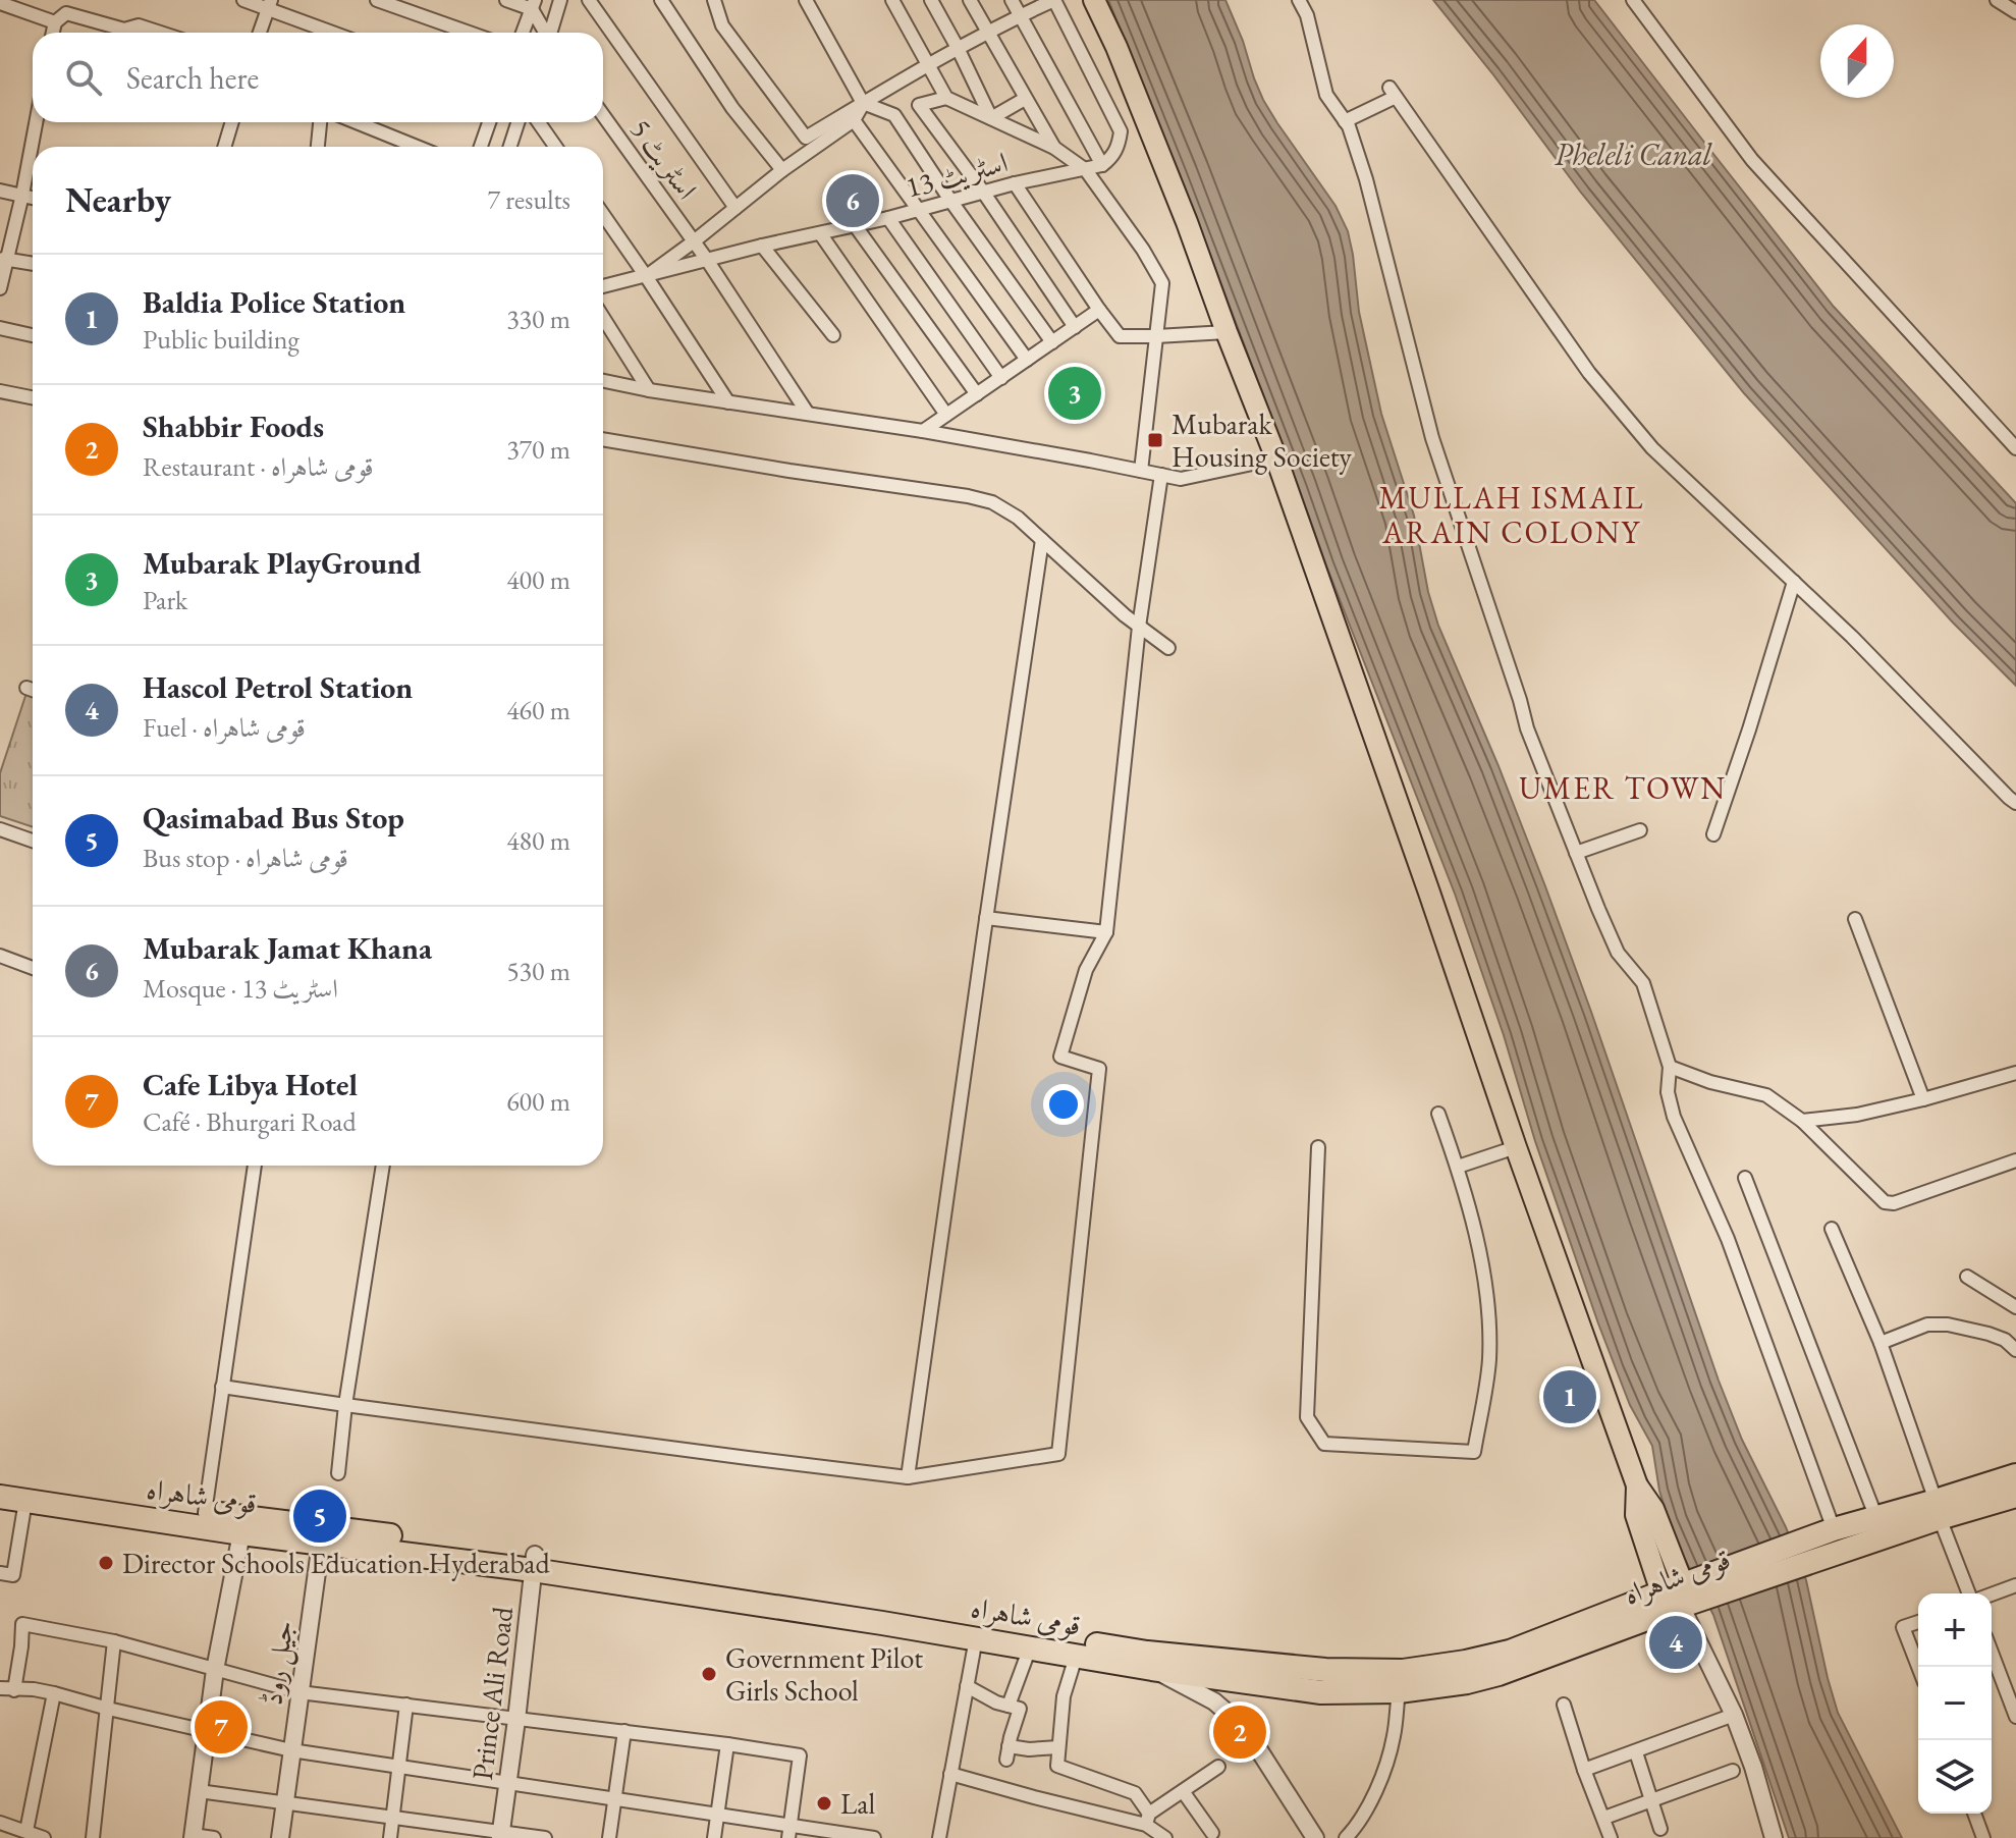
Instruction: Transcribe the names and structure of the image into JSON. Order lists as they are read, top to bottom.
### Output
{
  "streets": {
    "highway": ["قومی شاہراہ"],
    "street": [
      "اسٹریٹ 5",
      "اسٹریٹ 13",
      "جیل روڈ",
      "Prince Ali Road"
    ]
  },
  "crossings": [
    ["اسٹریٹ 5", "اسٹریٹ 13"],
    ["قومی شاہراہ", "جیل روڈ"],
    ["قومی شاہراہ", "Prince Ali Road"]
  ],
  "districts": ["MULLAH ISMAIL ARAIN COLONY", "UMER TOWN"],
  "water": ["Pheleli Canal"],
  "places": {
    "transit": ["Mubarak Housing Society"],
    "other": ["Director Schools Education Hyderabad", "Government Pilot Girls School", "Lal"]
  },
  "north": "top",
  "page": {
    "search": "Search here",
    "heading": ["Nearby", "7 results"],
    "pins": [
      "6",
      "3",
      "1",
      "5",
      "4",
      "7",
      "2"
    ],
    "list": [
      {
        "mark": "1",
        "name": "Baldia Police Station",
        "note": "Public building",
        "value": "330 m"
      },
      {
        "mark": "2",
        "name": "Shabbir Foods",
        "note": "Restaurant · قومی شاہراہ",
        "value": "370 m"
      },
      {
        "mark": "3",
        "name": "Mubarak PlayGround",
        "note": "Park",
        "value": "400 m"
      },
      {
        "mark": "4",
        "name": "Hascol Petrol Station",
        "note": "Fuel · قومی شاہراہ",
        "value": "460 m"
      },
      {
        "mark": "5",
        "name": "Qasimabad Bus Stop",
        "note": "Bus stop · قومی شاہراہ",
        "value": "480 m"
      },
      {
        "mark": "6",
        "name": "Mubarak Jamat Khana",
        "note": "Mosque · اسٹریٹ 13",
        "value": "530 m"
      },
      {
        "mark": "7",
        "name": "Cafe Libya Hotel",
        "note": "Café · Bhurgari Road",
        "value": "600 m"
      }
    ],
    "map_buttons": ["+", "−"]
  }
}
